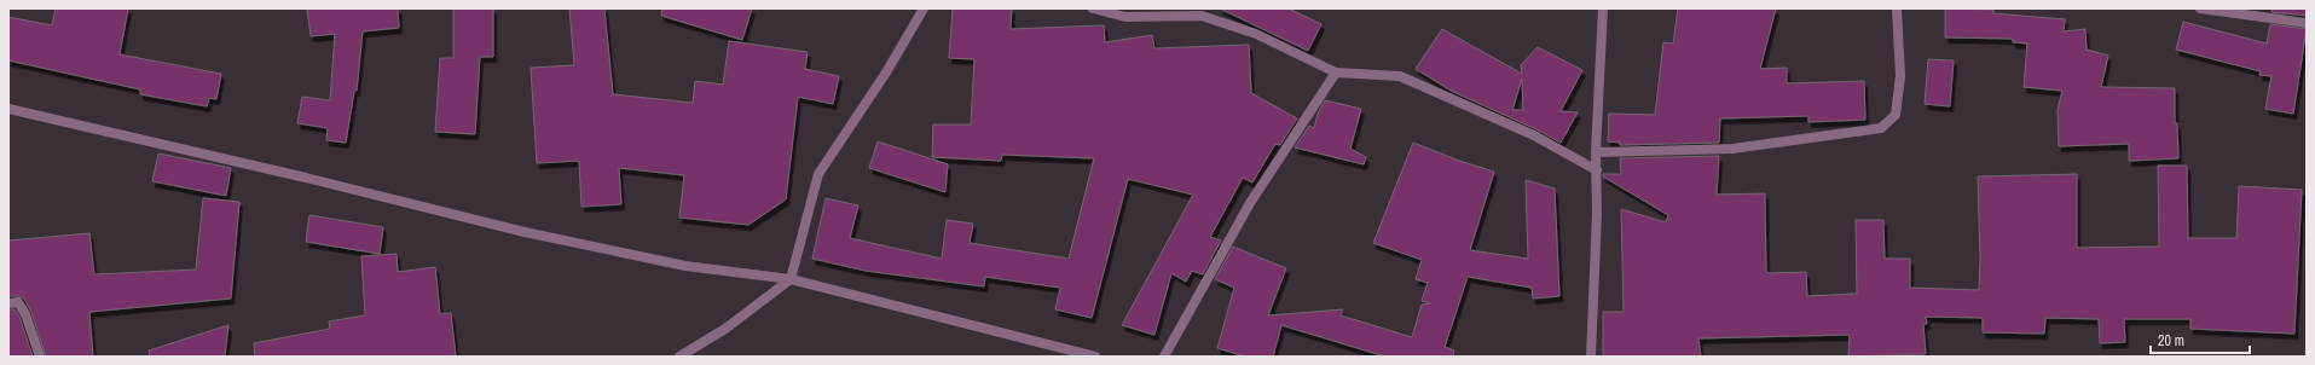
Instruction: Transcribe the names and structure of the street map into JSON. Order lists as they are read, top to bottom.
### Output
{
  "scale_bar": "20 m"
}
